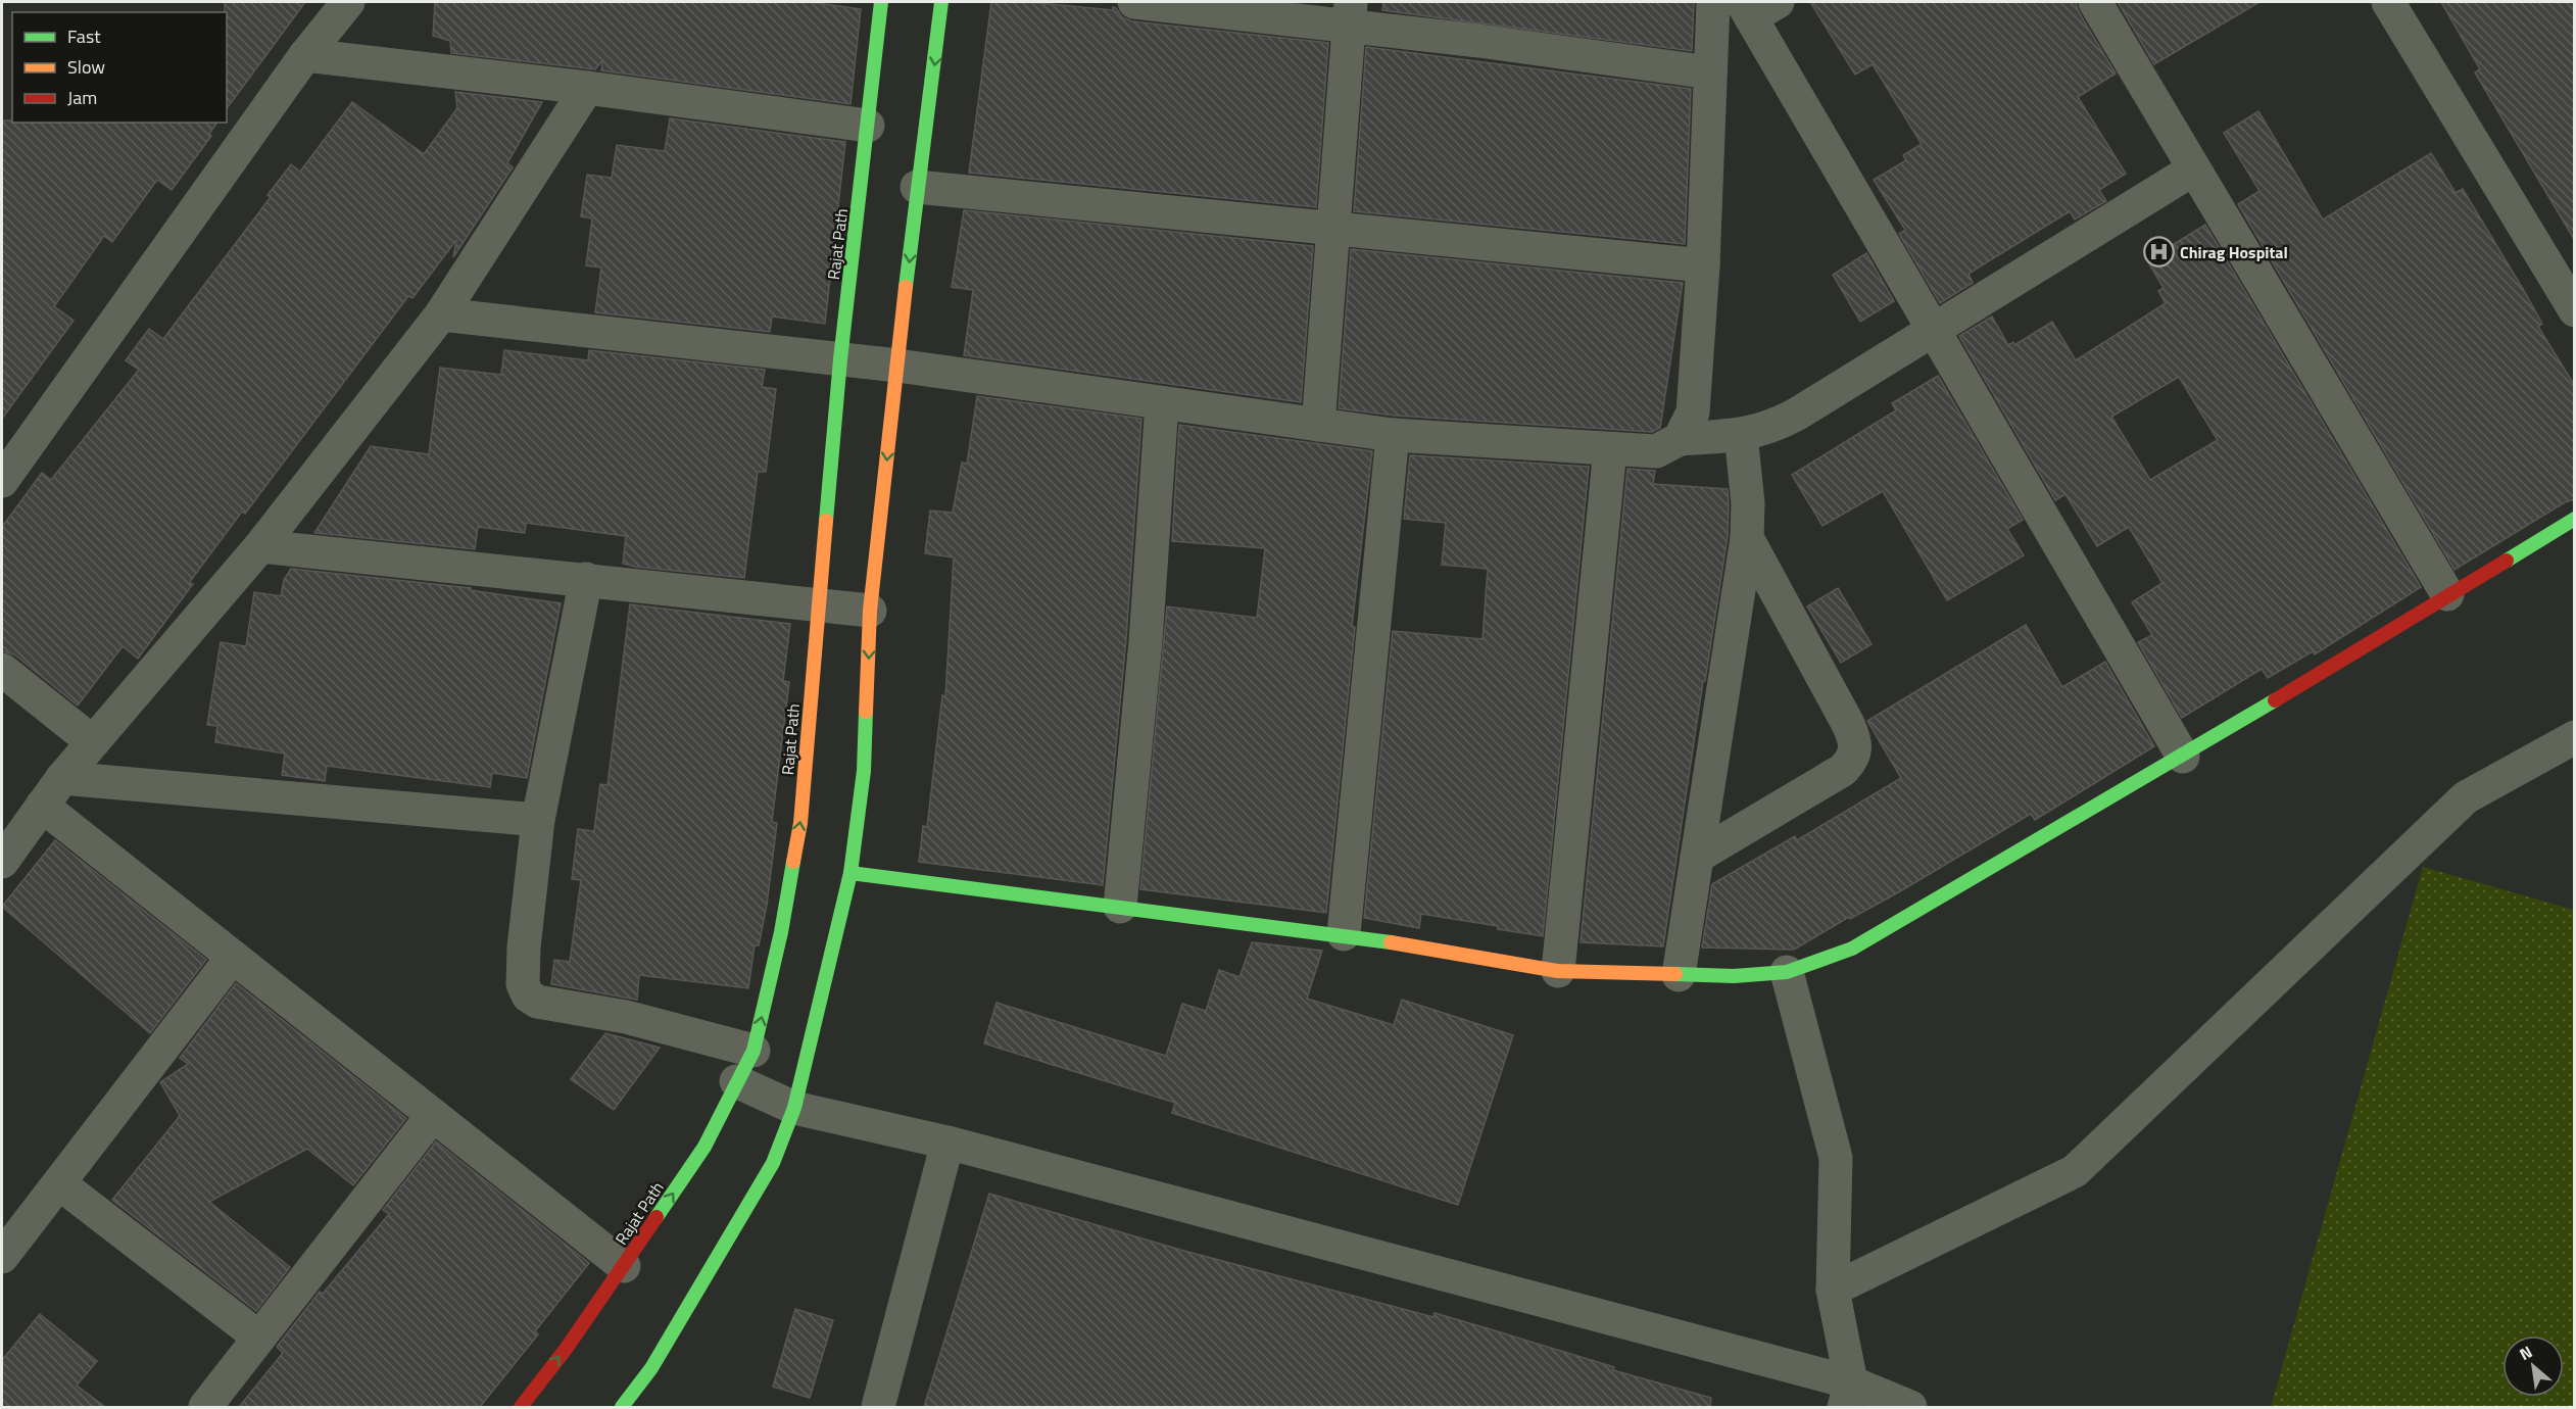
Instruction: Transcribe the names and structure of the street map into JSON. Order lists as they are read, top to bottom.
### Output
{
  "streets": {
    "street": ["Rajat Path"]
  },
  "places": {
    "hospital": ["Chirag Hospital"]
  },
  "legend": ["Fast", "Slow", "Jam"],
  "north": "top left"
}
